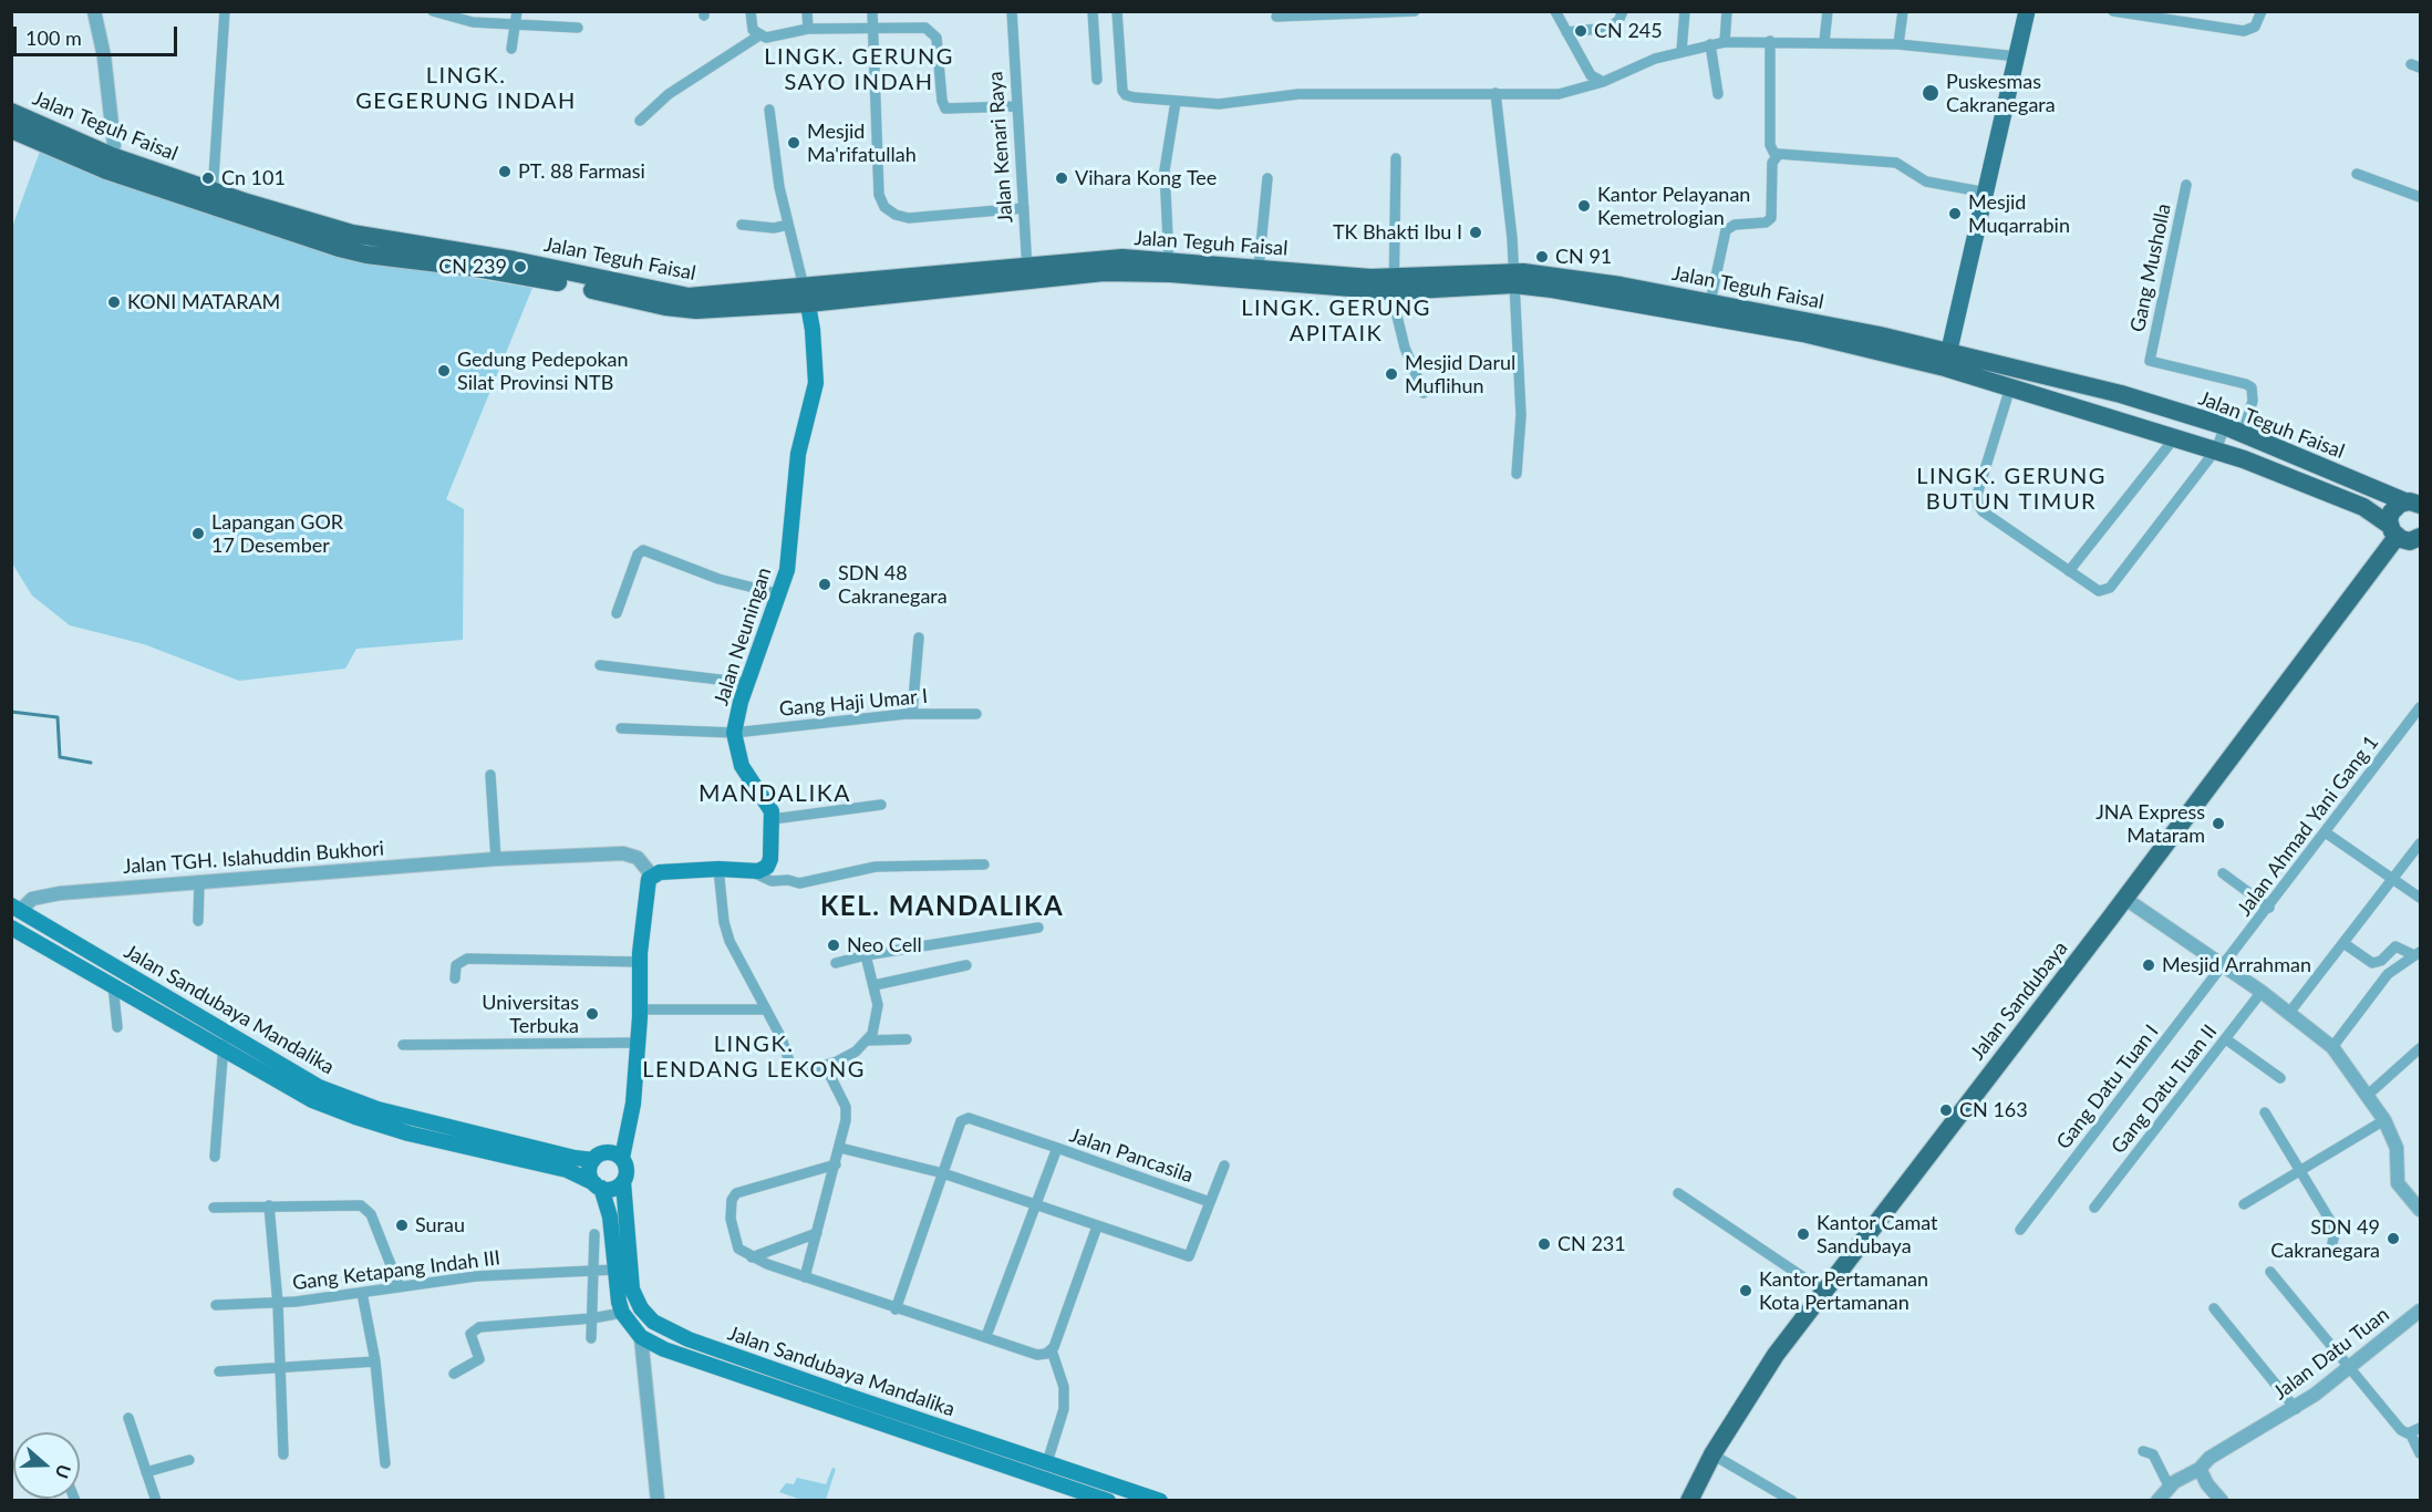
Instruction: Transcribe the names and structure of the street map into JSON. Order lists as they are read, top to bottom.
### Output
{
  "streets": {
    "highway": ["Jalan Teguh Faisal", "Jalan Sandubaya"],
    "main road": ["Jalan Neuningan", "Jalan Sandubaya Mandalika"],
    "street": [
      "Jalan Kenari Raya",
      "Gang Musholla",
      "Gang Haji Umar I",
      "Jalan Ahmad Yani Gang 1",
      "Jalan TGH. Islahuddin Bukhori",
      "Gang Datu Tuan I",
      "Gang Datu Tuan II",
      "Jalan Pancasila",
      "Gang Ketapang Indah III",
      "Jalan Datu Tuan"
    ]
  },
  "crossings": [
    ["Jalan Teguh Faisal", "Jalan Kenari Raya"],
    ["Jalan Teguh Faisal", "Gang Musholla"],
    ["Jalan Teguh Faisal", "Jalan Neuningan"],
    ["Jalan Teguh Faisal", "Jalan Sandubaya"],
    ["Jalan Neuningan", "Gang Haji Umar I"],
    ["Jalan Ahmad Yani Gang 1", "Gang Datu Tuan I"],
    ["Jalan TGH. Islahuddin Bukhori", "Jalan Sandubaya Mandalika"]
  ],
  "districts": [
    "LINGK. GERUNG SAYO INDAH",
    "LINGK. GEGERUNG INDAH",
    "LINGK. GERUNG APITAIK",
    "LINGK. GERUNG BUTUN TIMUR",
    "MANDALIKA",
    "KEL. MANDALIKA",
    "LINGK. LENDANG LEKONG"
  ],
  "places": [
    "CN 245",
    "Puskesmas Cakranegara",
    "Mesjid Ma'rifatullah",
    "PT. 88 Farmasi",
    "Cn 101",
    "Vihara Kong Tee",
    "Kantor Pelayanan Kemetrologian",
    "Mesjid Muqarrabin",
    "TK Bhakti Ibu I",
    "CN 91",
    "CN 239",
    "KONI MATARAM",
    "Gedung Pedepokan Silat Provinsi NTB",
    "Mesjid Darul Muflihun",
    "Lapangan GOR 17 Desember",
    "SDN 48 Cakranegara",
    "JNA Express Mataram",
    "Neo Cell",
    "Mesjid Arrahman",
    "Universitas Terbuka",
    "CN 163",
    "Surau",
    "Kantor Camat Sandubaya",
    "SDN 49 Cakranegara",
    "CN 231",
    "Kantor Pertamanan Kota Pertamanan"
  ],
  "scale_bar": "100 m",
  "north": "right"
}
